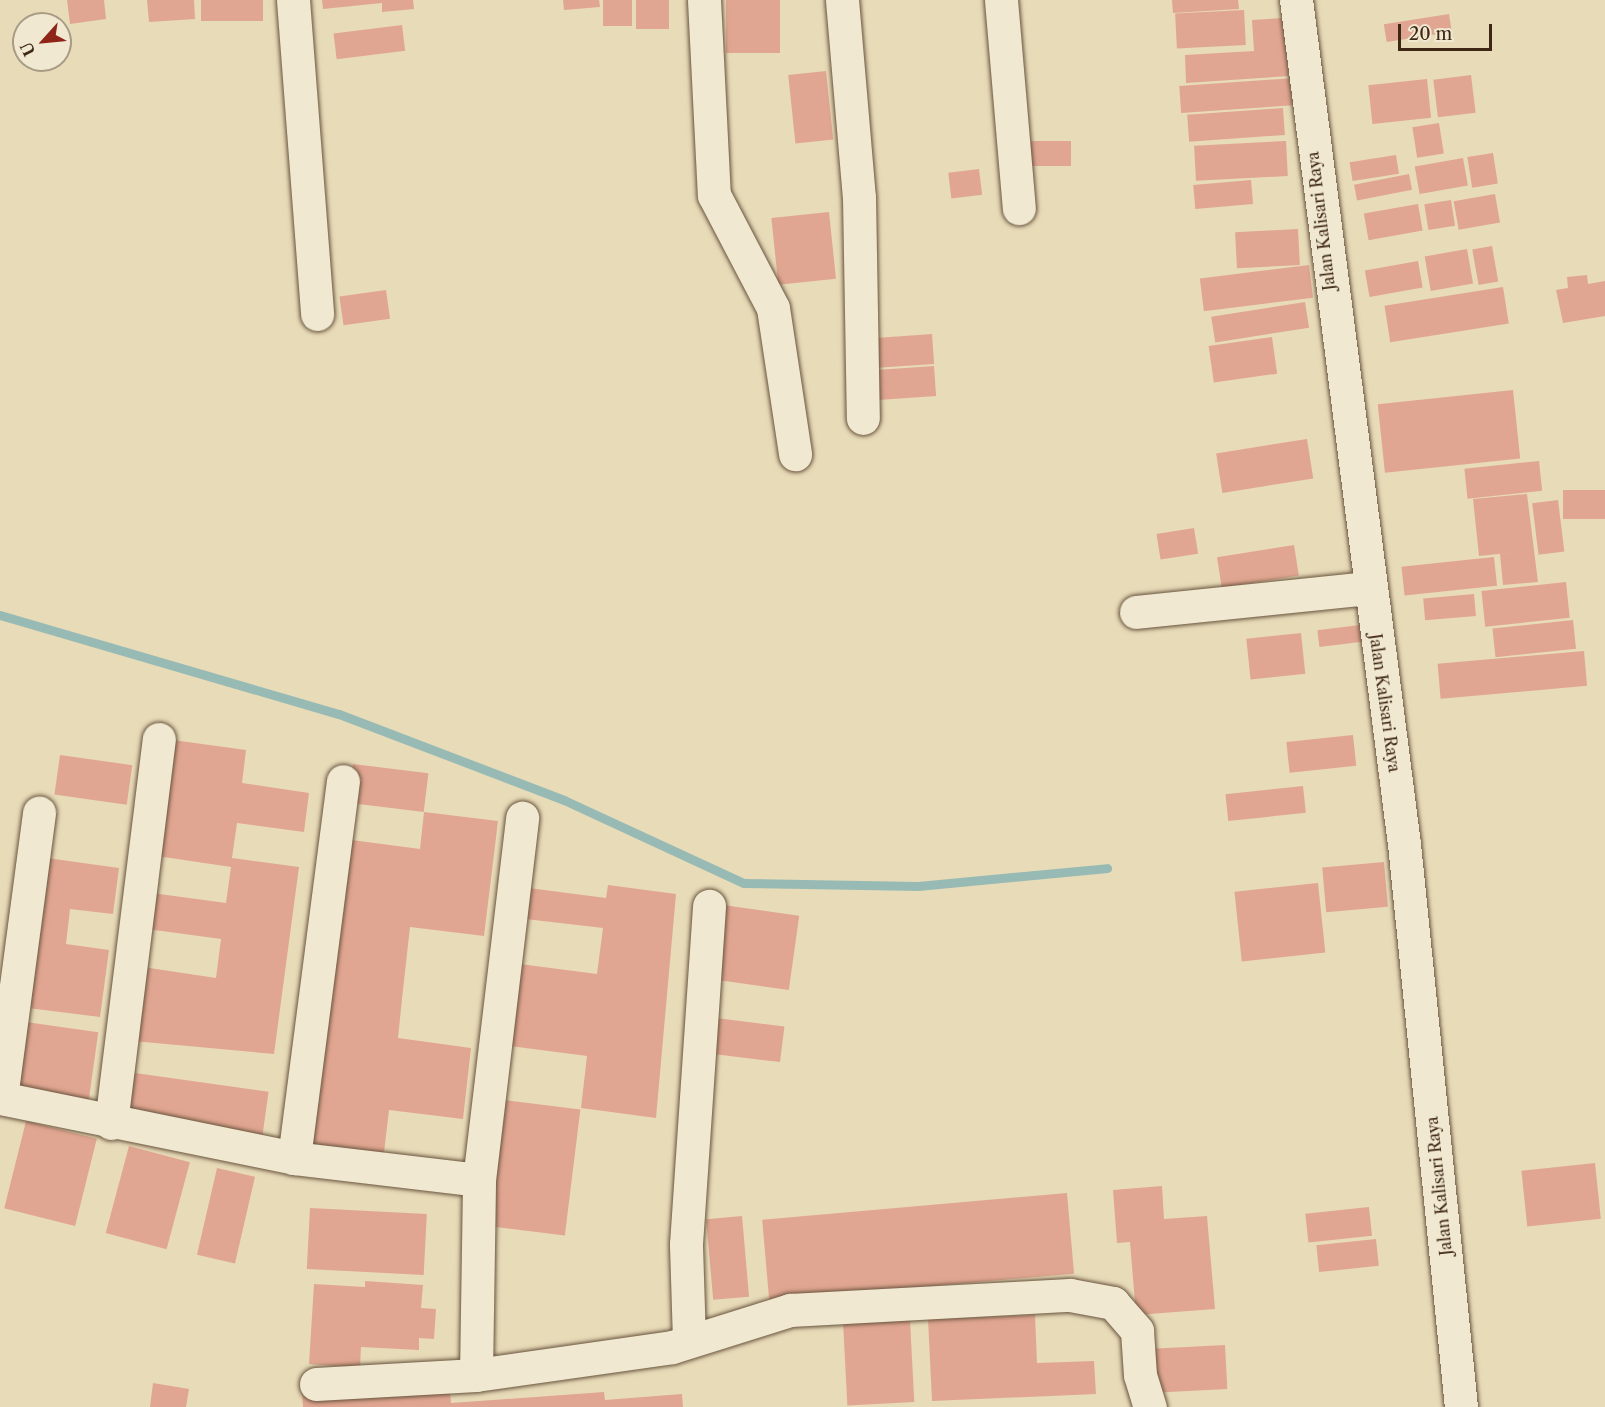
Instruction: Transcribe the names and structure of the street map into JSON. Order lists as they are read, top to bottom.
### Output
{
  "streets": {
    "street": ["Jalan Kalisari Raya"]
  },
  "scale_bar": "20 m",
  "north": "bottom left"
}
